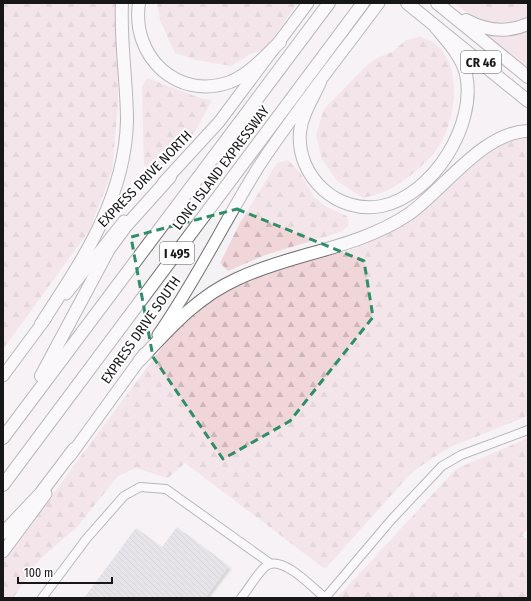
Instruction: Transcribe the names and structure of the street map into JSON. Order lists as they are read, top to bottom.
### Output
{
  "streets": {
    "highway": ["CR 46", "LONG ISLAND EXPRESSWAY", "I 495"],
    "main road": ["EXPRESS DRIVE NORTH", "EXPRESS DRIVE SOUTH"]
  },
  "scale_bar": "100 m"
}
